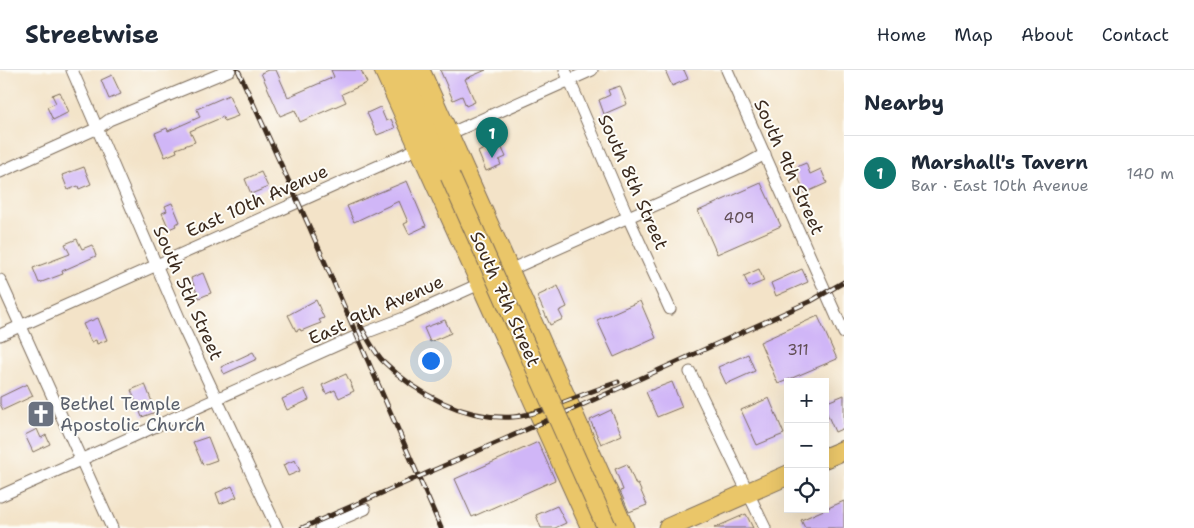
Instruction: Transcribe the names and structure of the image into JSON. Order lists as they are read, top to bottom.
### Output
{
  "streets": {
    "main road": ["South 7th Street"],
    "street": [
      "South 9th Street",
      "South 8th Street",
      "East 10th Avenue",
      "South 5th Street",
      "East 9th Avenue"
    ]
  },
  "crossings": [
    ["South 9th Street", "East 9th Avenue"],
    ["South 8th Street", "East 9th Avenue"],
    ["East 10th Avenue", "South 5th Street"],
    ["South 5th Street", "East 9th Avenue"]
  ],
  "places": {
    "church": ["Bethel Temple Apostolic Church"]
  },
  "house_numbers": ["409", "311"],
  "page": {
    "header": "Streetwise",
    "nav": [
      "Home",
      "Map",
      "About",
      "Contact"
    ],
    "heading": "Nearby",
    "pins": "1",
    "list": [
      {
        "mark": "1",
        "name": "Marshall's Tavern",
        "note": "Bar · East 10th Avenue",
        "value": "140 m"
      }
    ],
    "map_buttons": ["+", "−"]
  }
}
